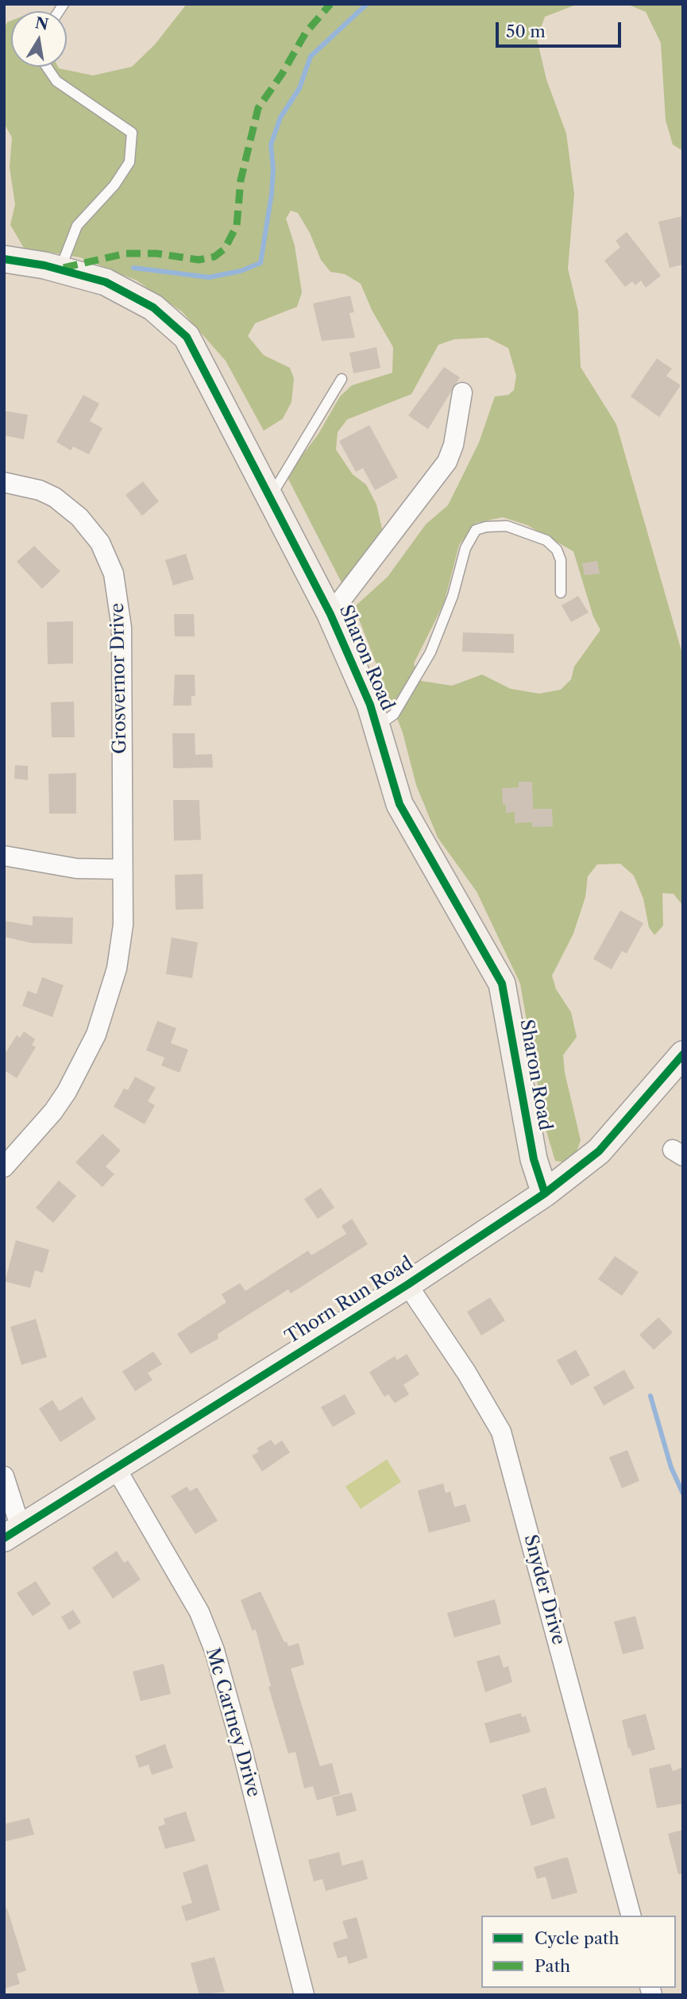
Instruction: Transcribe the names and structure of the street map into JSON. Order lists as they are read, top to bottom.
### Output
{
  "streets": {
    "street": [
      "Sharon Road",
      "Grosvernor Drive",
      "Thorn Run Road",
      "Snyder Drive",
      "Mc Cartney Drive"
    ]
  },
  "crossings": [
    ["Sharon Road", "Thorn Run Road"],
    ["Thorn Run Road", "Snyder Drive"],
    ["Thorn Run Road", "Mc Cartney Drive"]
  ],
  "legend": ["Cycle path", "Path"],
  "scale_bar": "50 m",
  "north": "top"
}
